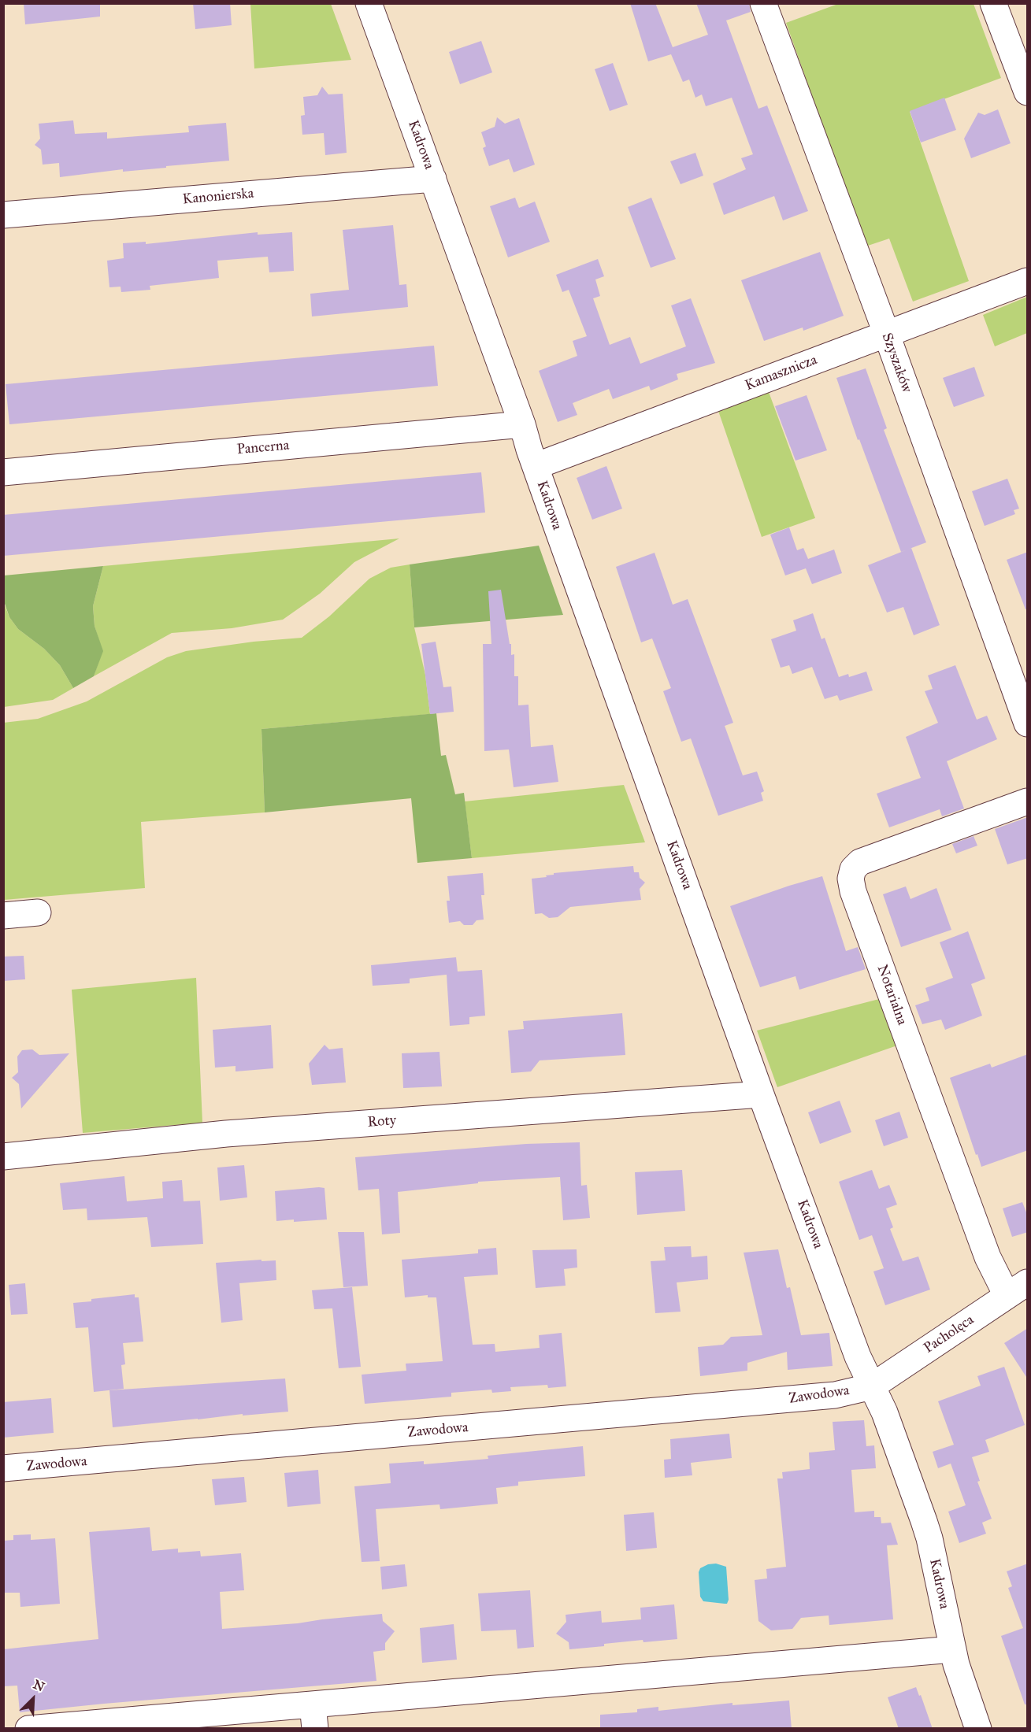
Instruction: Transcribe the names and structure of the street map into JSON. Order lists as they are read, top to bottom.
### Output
{
  "streets": {
    "street": [
      "Kadrowa",
      "Kanonierska",
      "Szyszaków",
      "Kamasznicza",
      "Pancerna",
      "Notarialna",
      "Roty",
      "Pacholęca",
      "Zawodowa"
    ]
  },
  "crossings": [
    ["Kadrowa", "Kanonierska"],
    ["Kadrowa", "Kamasznicza"],
    ["Kadrowa", "Pancerna"],
    ["Kadrowa", "Roty"],
    ["Kadrowa", "Pacholęca"],
    ["Kadrowa", "Zawodowa"],
    ["Szyszaków", "Kamasznicza"],
    ["Notarialna", "Pacholęca"],
    ["Pacholęca", "Zawodowa"]
  ],
  "north": "top right"
}
